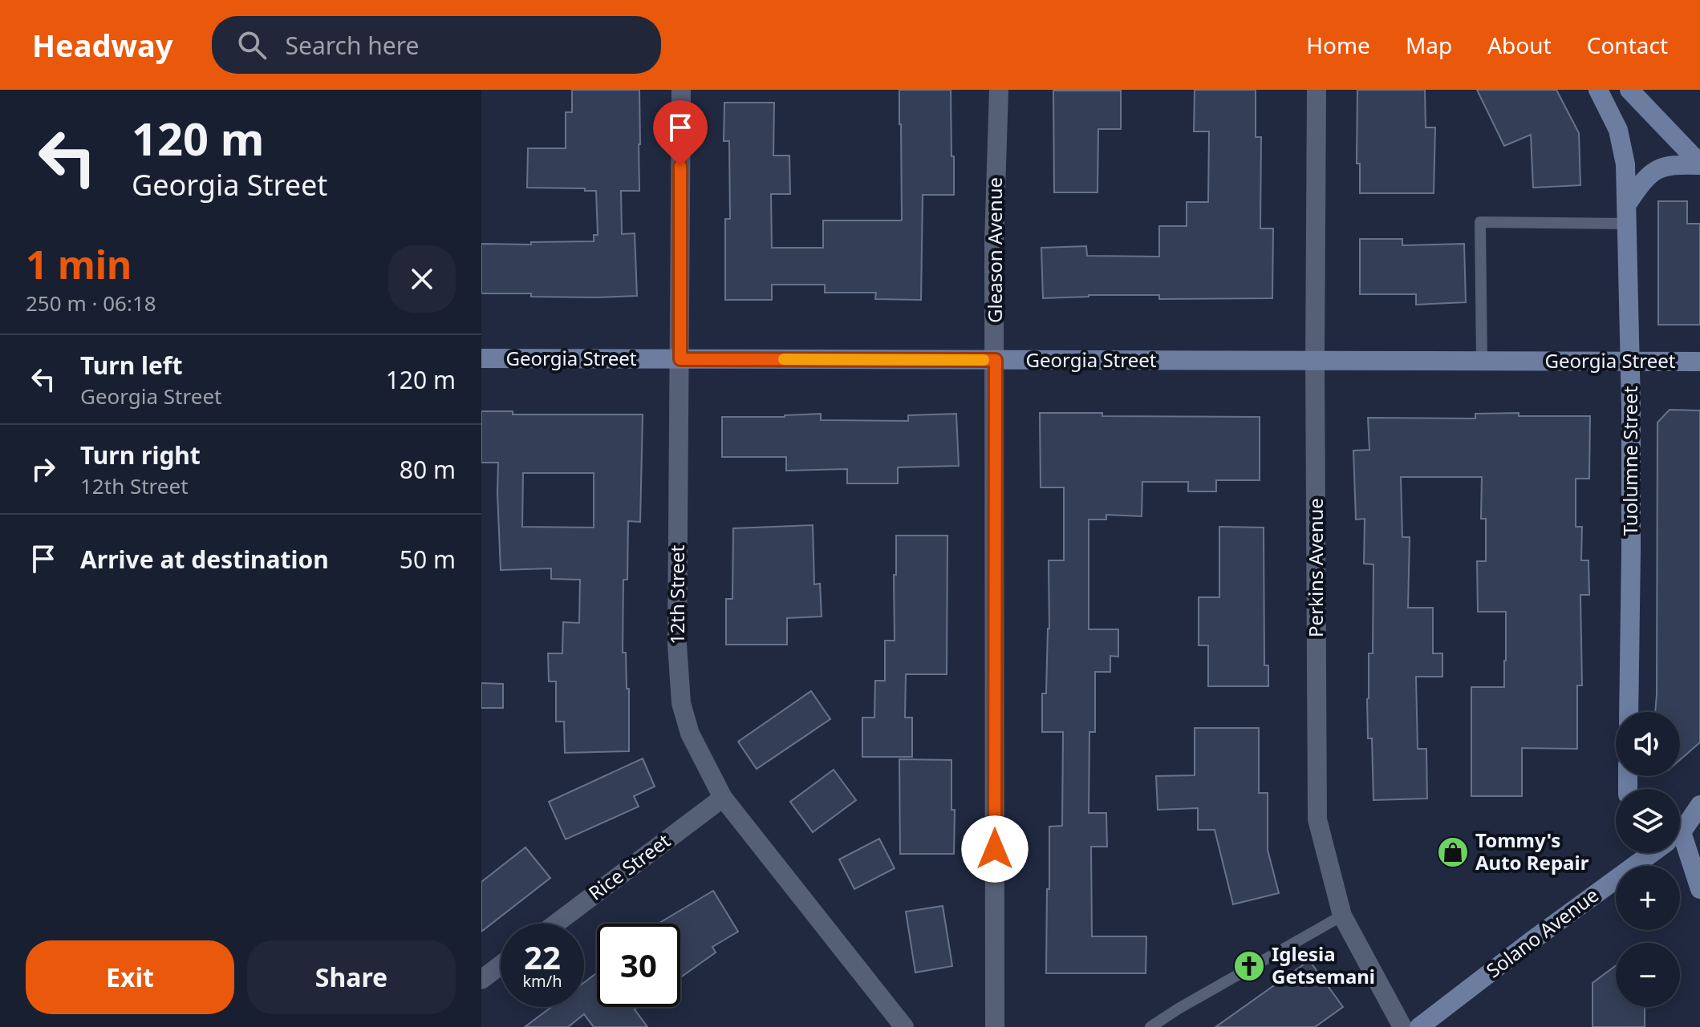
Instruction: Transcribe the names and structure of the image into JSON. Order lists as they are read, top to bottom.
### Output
{
  "streets": {
    "main road": ["Georgia Street", "Tuolumne Street", "Solano Avenue"],
    "street": [
      "Gleason Avenue",
      "Perkins Avenue",
      "12th Street",
      "Rice Street"
    ]
  },
  "crossings": [
    ["Gleason Avenue", "Georgia Street"],
    ["Georgia Street", "Tuolumne Street"],
    ["Georgia Street", "Perkins Avenue"],
    ["Georgia Street", "12th Street"],
    ["12th Street", "Rice Street"]
  ],
  "places": {
    "shop": ["Tommy's Auto Repair"],
    "church": ["Iglesia Getsemani"]
  },
  "page": {
    "header": "Headway",
    "search": "Search here",
    "nav": [
      "Home",
      "Map",
      "About",
      "Contact"
    ],
    "turn": ["120 m", "Georgia Street"],
    "heading": ["1 min", "250 m · 06:18"],
    "list": [
      {
        "name": "Turn left",
        "note": "Georgia Street",
        "value": "120 m"
      },
      {
        "name": "Turn right",
        "note": "12th Street",
        "value": "80 m"
      },
      {
        "name": "Arrive at destination",
        "value": "50 m"
      }
    ],
    "map_buttons": ["+", "−"],
    "speed": "22 km/h",
    "limit": "30",
    "buttons": ["Exit", "Share"]
  }
}
